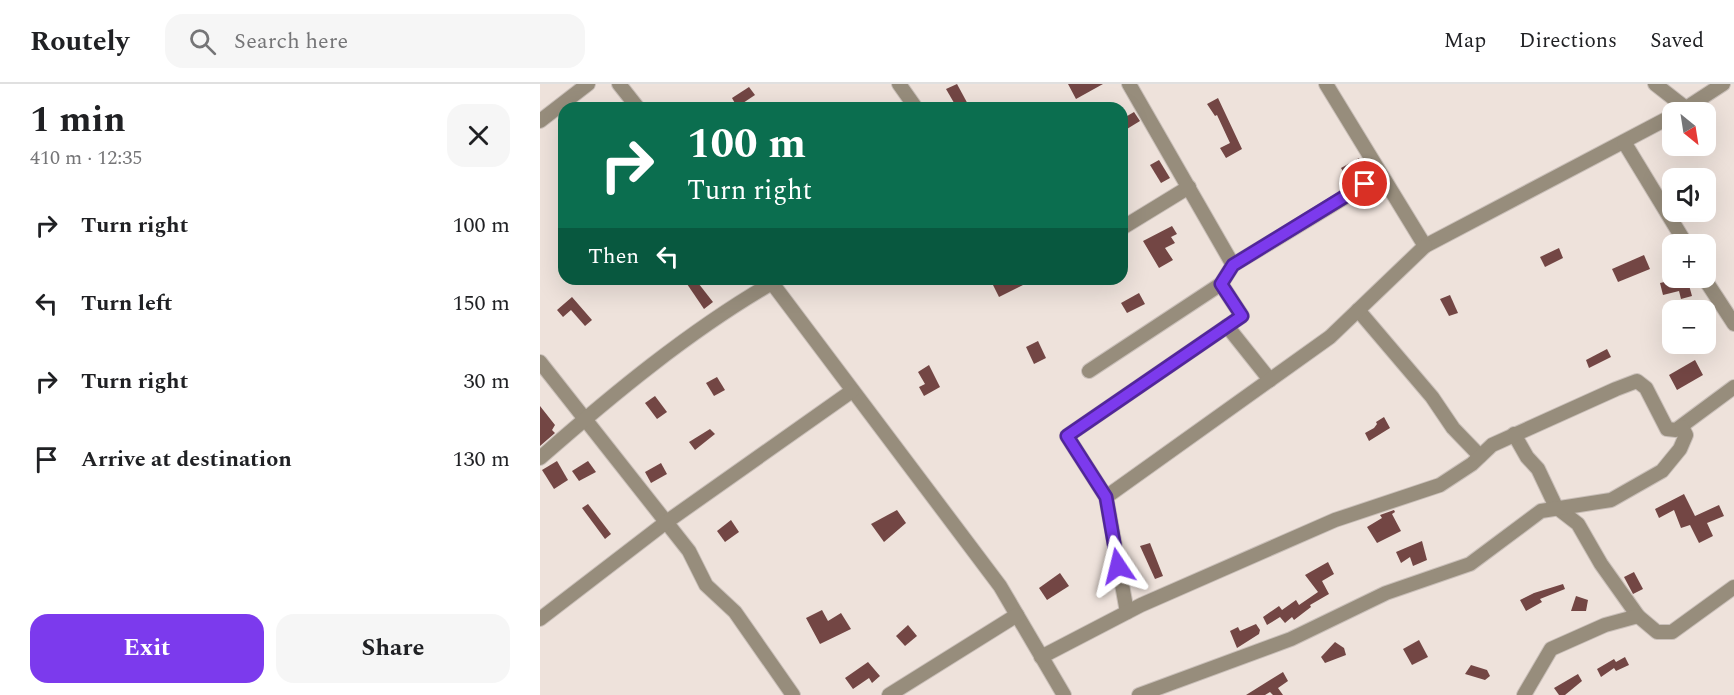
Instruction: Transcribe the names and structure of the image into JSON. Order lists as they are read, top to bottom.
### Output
{
  "north": "bottom right",
  "page": {
    "header": "Routely",
    "search": "Search here",
    "nav": ["Map", "Directions", "Saved"],
    "heading": ["1 min", "410 m · 12:35"],
    "map_buttons": ["+", "−"],
    "turn": ["100 m", "Turn right"],
    "list": [
      {
        "name": "Turn right",
        "value": "100 m"
      },
      {
        "name": "Turn left",
        "value": "150 m"
      },
      {
        "name": "Turn right",
        "value": "30 m"
      },
      {
        "name": "Arrive at destination",
        "value": "130 m"
      }
    ],
    "then": "Then",
    "buttons": ["Exit", "Share"]
  }
}
